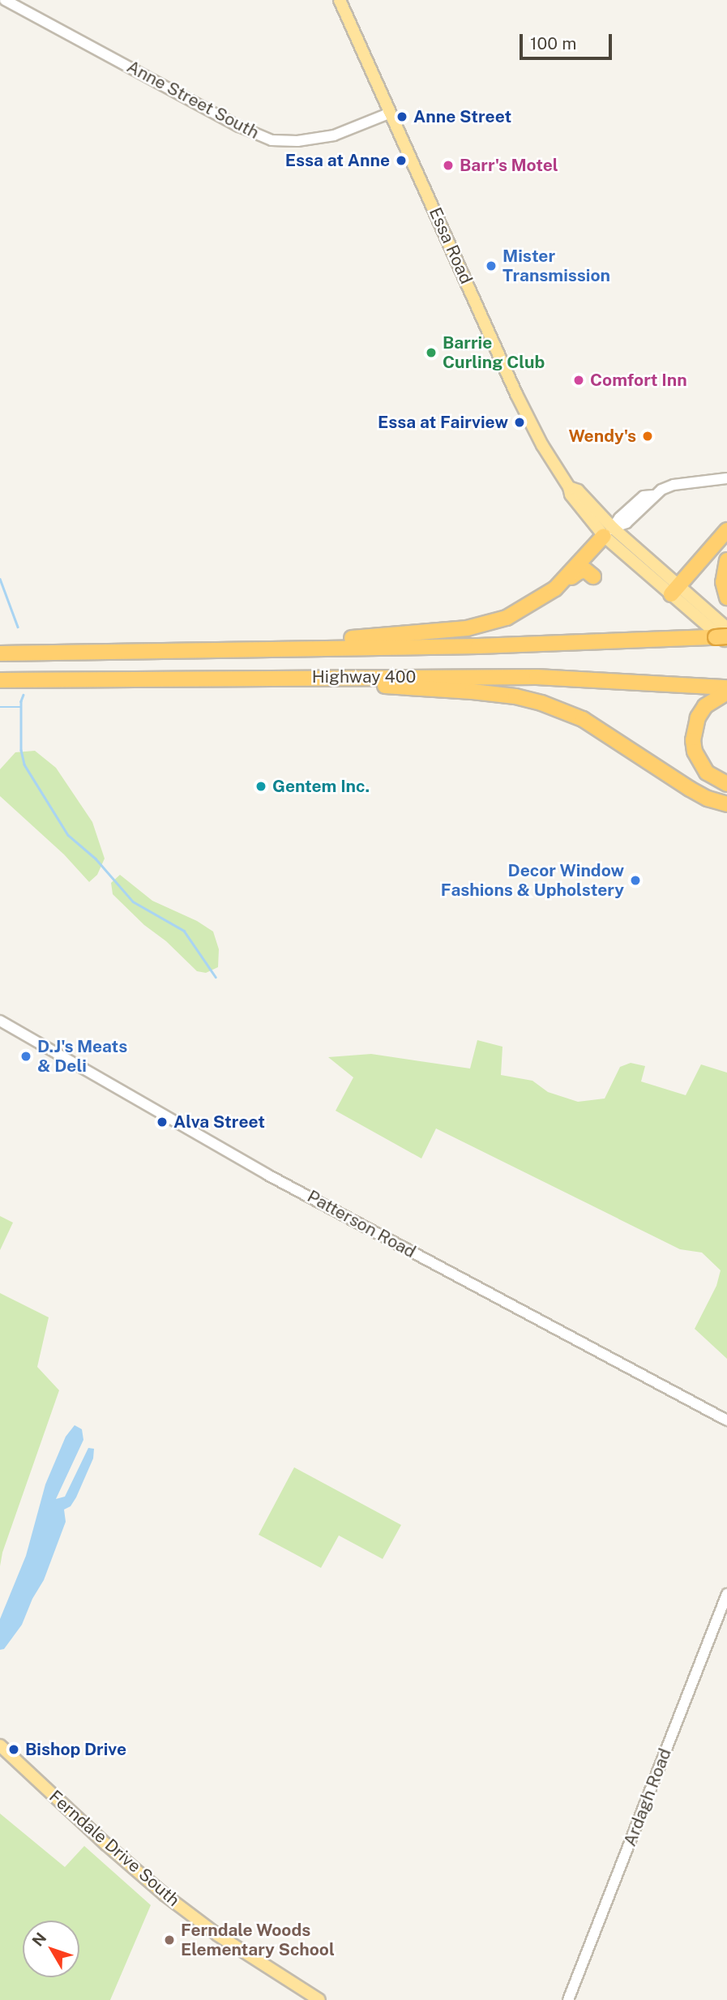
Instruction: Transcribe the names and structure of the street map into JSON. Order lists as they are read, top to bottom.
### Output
{
  "streets": {
    "highway": ["Highway 400"],
    "main road": ["Essa Road", "Ferndale Drive South"],
    "street": ["Anne Street South", "Patterson Road", "Ardagh Road"]
  },
  "crossings": [
    ["Anne Street South", "Essa Road"],
    ["Essa Road", "Highway 400"]
  ],
  "places": [
    "Anne Street",
    "Essa at Anne",
    "Barr's Motel",
    "Mister Transmission",
    "Barrie Curling Club",
    "Comfort Inn",
    "Essa at Fairview",
    "Wendy's",
    "Gentem Inc.",
    "Decor Window Fashions & Upholstery",
    "D.J's Meats & Deli",
    "Alva Street",
    "Bishop Drive",
    "Ferndale Woods Elementary School"
  ],
  "scale_bar": "100 m",
  "north": "top left"
}
